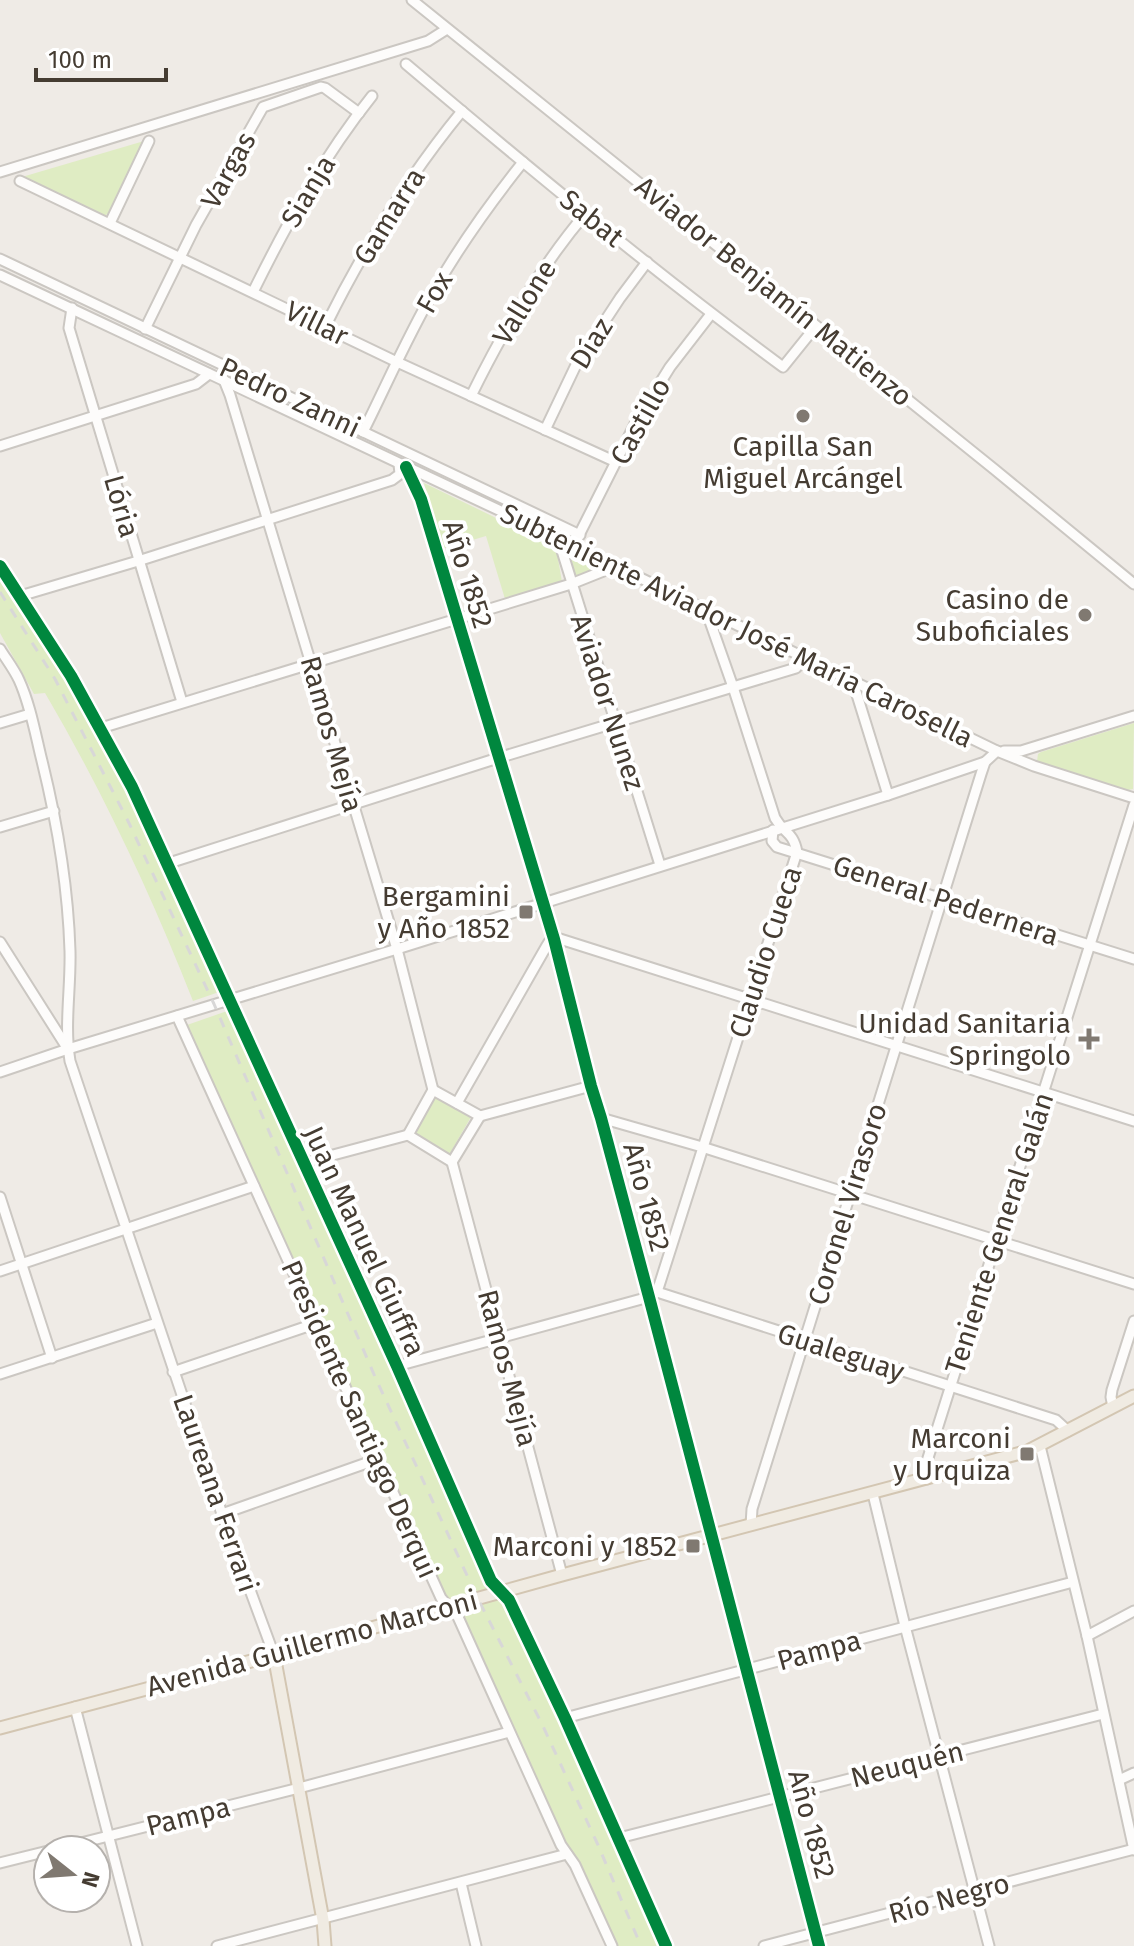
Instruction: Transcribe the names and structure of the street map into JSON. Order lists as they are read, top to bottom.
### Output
{
  "streets": {
    "main road": ["Laureana Ferrari", "Avenida Guillermo Marconi"],
    "street": [
      "Vargas",
      "Sianja",
      "Gamarra",
      "Sabat",
      "Aviador Benjamín Matienzo",
      "Fox",
      "Vallone",
      "Villar",
      "Díaz",
      "Pedro Zanni",
      "Castillo",
      "Lória",
      "Año 1852",
      "Subteniente Aviador José María Carosella",
      "Aviador Nunez",
      "Ramos Mejía",
      "General Pedernera",
      "Claudio Cueca",
      "Coronel Virasoro",
      "Teniente General Galán",
      "Juan Manuel Giuffra",
      "Gualeguay",
      "Presidente Santiago Derqui",
      "Pampa",
      "Neuquén",
      "Río Negro"
    ]
  },
  "crossings": [
    ["Vargas", "Sianja"],
    ["Vargas", "Villar"],
    ["Vargas", "Pedro Zanni"],
    ["Sianja", "Villar"],
    ["Gamarra", "Sabat"],
    ["Gamarra", "Villar"],
    ["Sabat", "Aviador Benjamín Matienzo"],
    ["Sabat", "Fox"],
    ["Sabat", "Vallone"],
    ["Sabat", "Díaz"],
    ["Sabat", "Castillo"],
    ["Fox", "Villar"],
    ["Fox", "Pedro Zanni"],
    ["Vallone", "Villar"],
    ["Villar", "Díaz"],
    ["Villar", "Castillo"],
    ["Pedro Zanni", "Castillo"],
    ["Castillo", "Subteniente Aviador José María Carosella"],
    ["Lória", "Subteniente Aviador José María Carosella"],
    ["Año 1852", "Subteniente Aviador José María Carosella"],
    ["Año 1852", "Claudio Cueca"],
    ["Año 1852", "Gualeguay"],
    ["Año 1852", "Avenida Guillermo Marconi"],
    ["Año 1852", "Pampa"],
    ["Año 1852", "Neuquén"],
    ["Año 1852", "Río Negro"],
    ["Subteniente Aviador José María Carosella", "Aviador Nunez"],
    ["Subteniente Aviador José María Carosella", "Ramos Mejía"],
    ["Subteniente Aviador José María Carosella", "Claudio Cueca"],
    ["Ramos Mejía", "Avenida Guillermo Marconi"],
    ["General Pedernera", "Claudio Cueca"],
    ["General Pedernera", "Coronel Virasoro"],
    ["General Pedernera", "Teniente General Galán"],
    ["Claudio Cueca", "Gualeguay"],
    ["Coronel Virasoro", "Gualeguay"],
    ["Coronel Virasoro", "Avenida Guillermo Marconi"],
    ["Teniente General Galán", "Gualeguay"],
    ["Teniente General Galán", "Avenida Guillermo Marconi"],
    ["Juan Manuel Giuffra", "Avenida Guillermo Marconi"],
    ["Juan Manuel Giuffra", "Pampa"],
    ["Juan Manuel Giuffra", "Neuquén"],
    ["Gualeguay", "Avenida Guillermo Marconi"],
    ["Presidente Santiago Derqui", "Avenida Guillermo Marconi"],
    ["Presidente Santiago Derqui", "Pampa"],
    ["Laureana Ferrari", "Avenida Guillermo Marconi"],
    ["Laureana Ferrari", "Pampa"]
  ],
  "places": {
    "other": ["Capilla San Miguel Arcángel", "Casino de Suboficiales"],
    "transit": ["Bergamini y Año 1852", "Marconi y Urquiza", "Marconi y 1852"],
    "health": ["Unidad Sanitaria Springolo"]
  },
  "scale_bar": "100 m",
  "north": "right"
}
